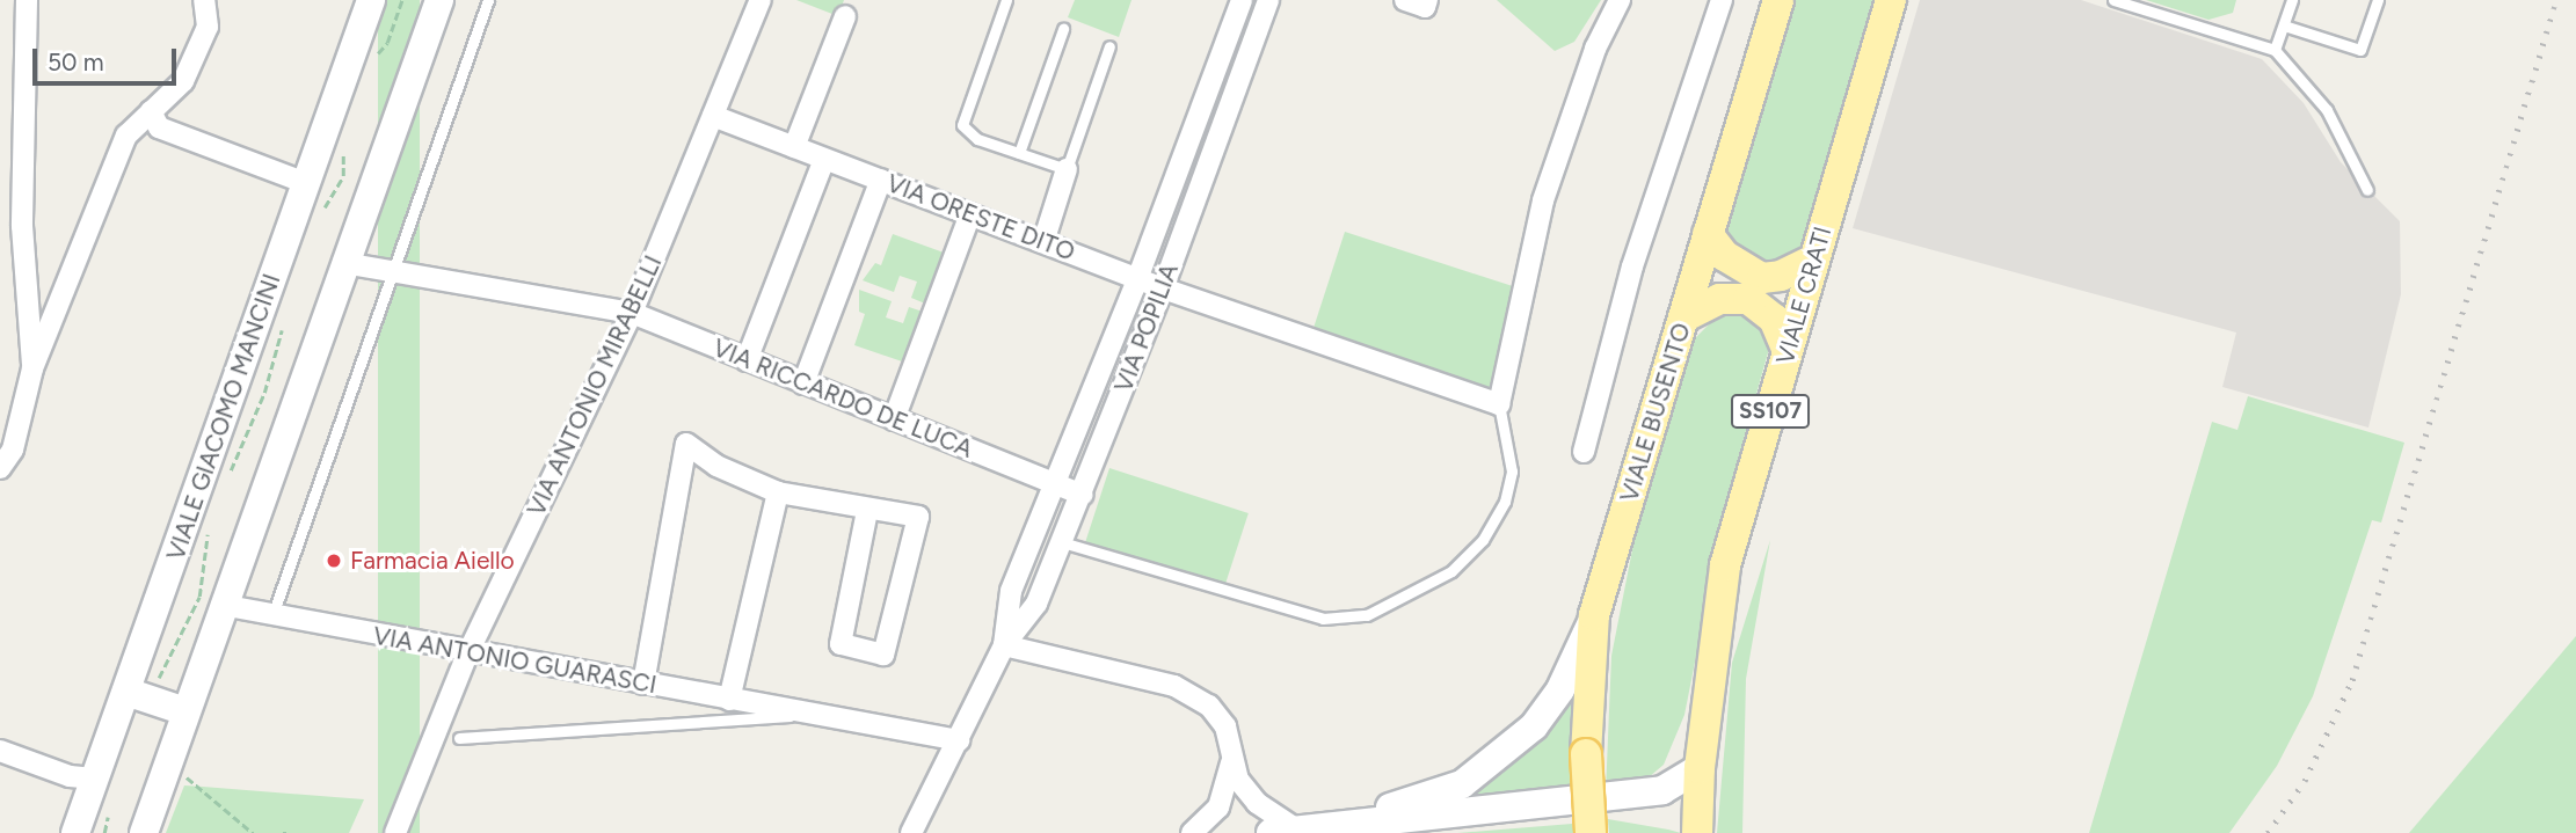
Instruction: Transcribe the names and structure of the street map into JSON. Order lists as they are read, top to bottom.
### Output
{
  "streets": {
    "main road": ["VIALE CRATI", "SS107", "VIALE BUSENTO"],
    "street": [
      "VIA ORESTE DITO",
      "VIA POPILIA",
      "VIA ANTONIO MIRABELLI",
      "VIA RICCARDO DE LUCA",
      "VIALE GIACOMO MANCINI",
      "VIA ANTONIO GUARASCI"
    ]
  },
  "crossings": [
    ["VIA ORESTE DITO", "VIA POPILIA"],
    ["VIA ORESTE DITO", "VIA ANTONIO MIRABELLI"],
    ["VIA POPILIA", "VIA RICCARDO DE LUCA"],
    ["VIA POPILIA", "VIA ANTONIO GUARASCI"],
    ["VIA ANTONIO MIRABELLI", "VIA RICCARDO DE LUCA"],
    ["VIA ANTONIO MIRABELLI", "VIA ANTONIO GUARASCI"]
  ],
  "places": ["Farmacia Aiello"],
  "scale_bar": "50 m"
}
